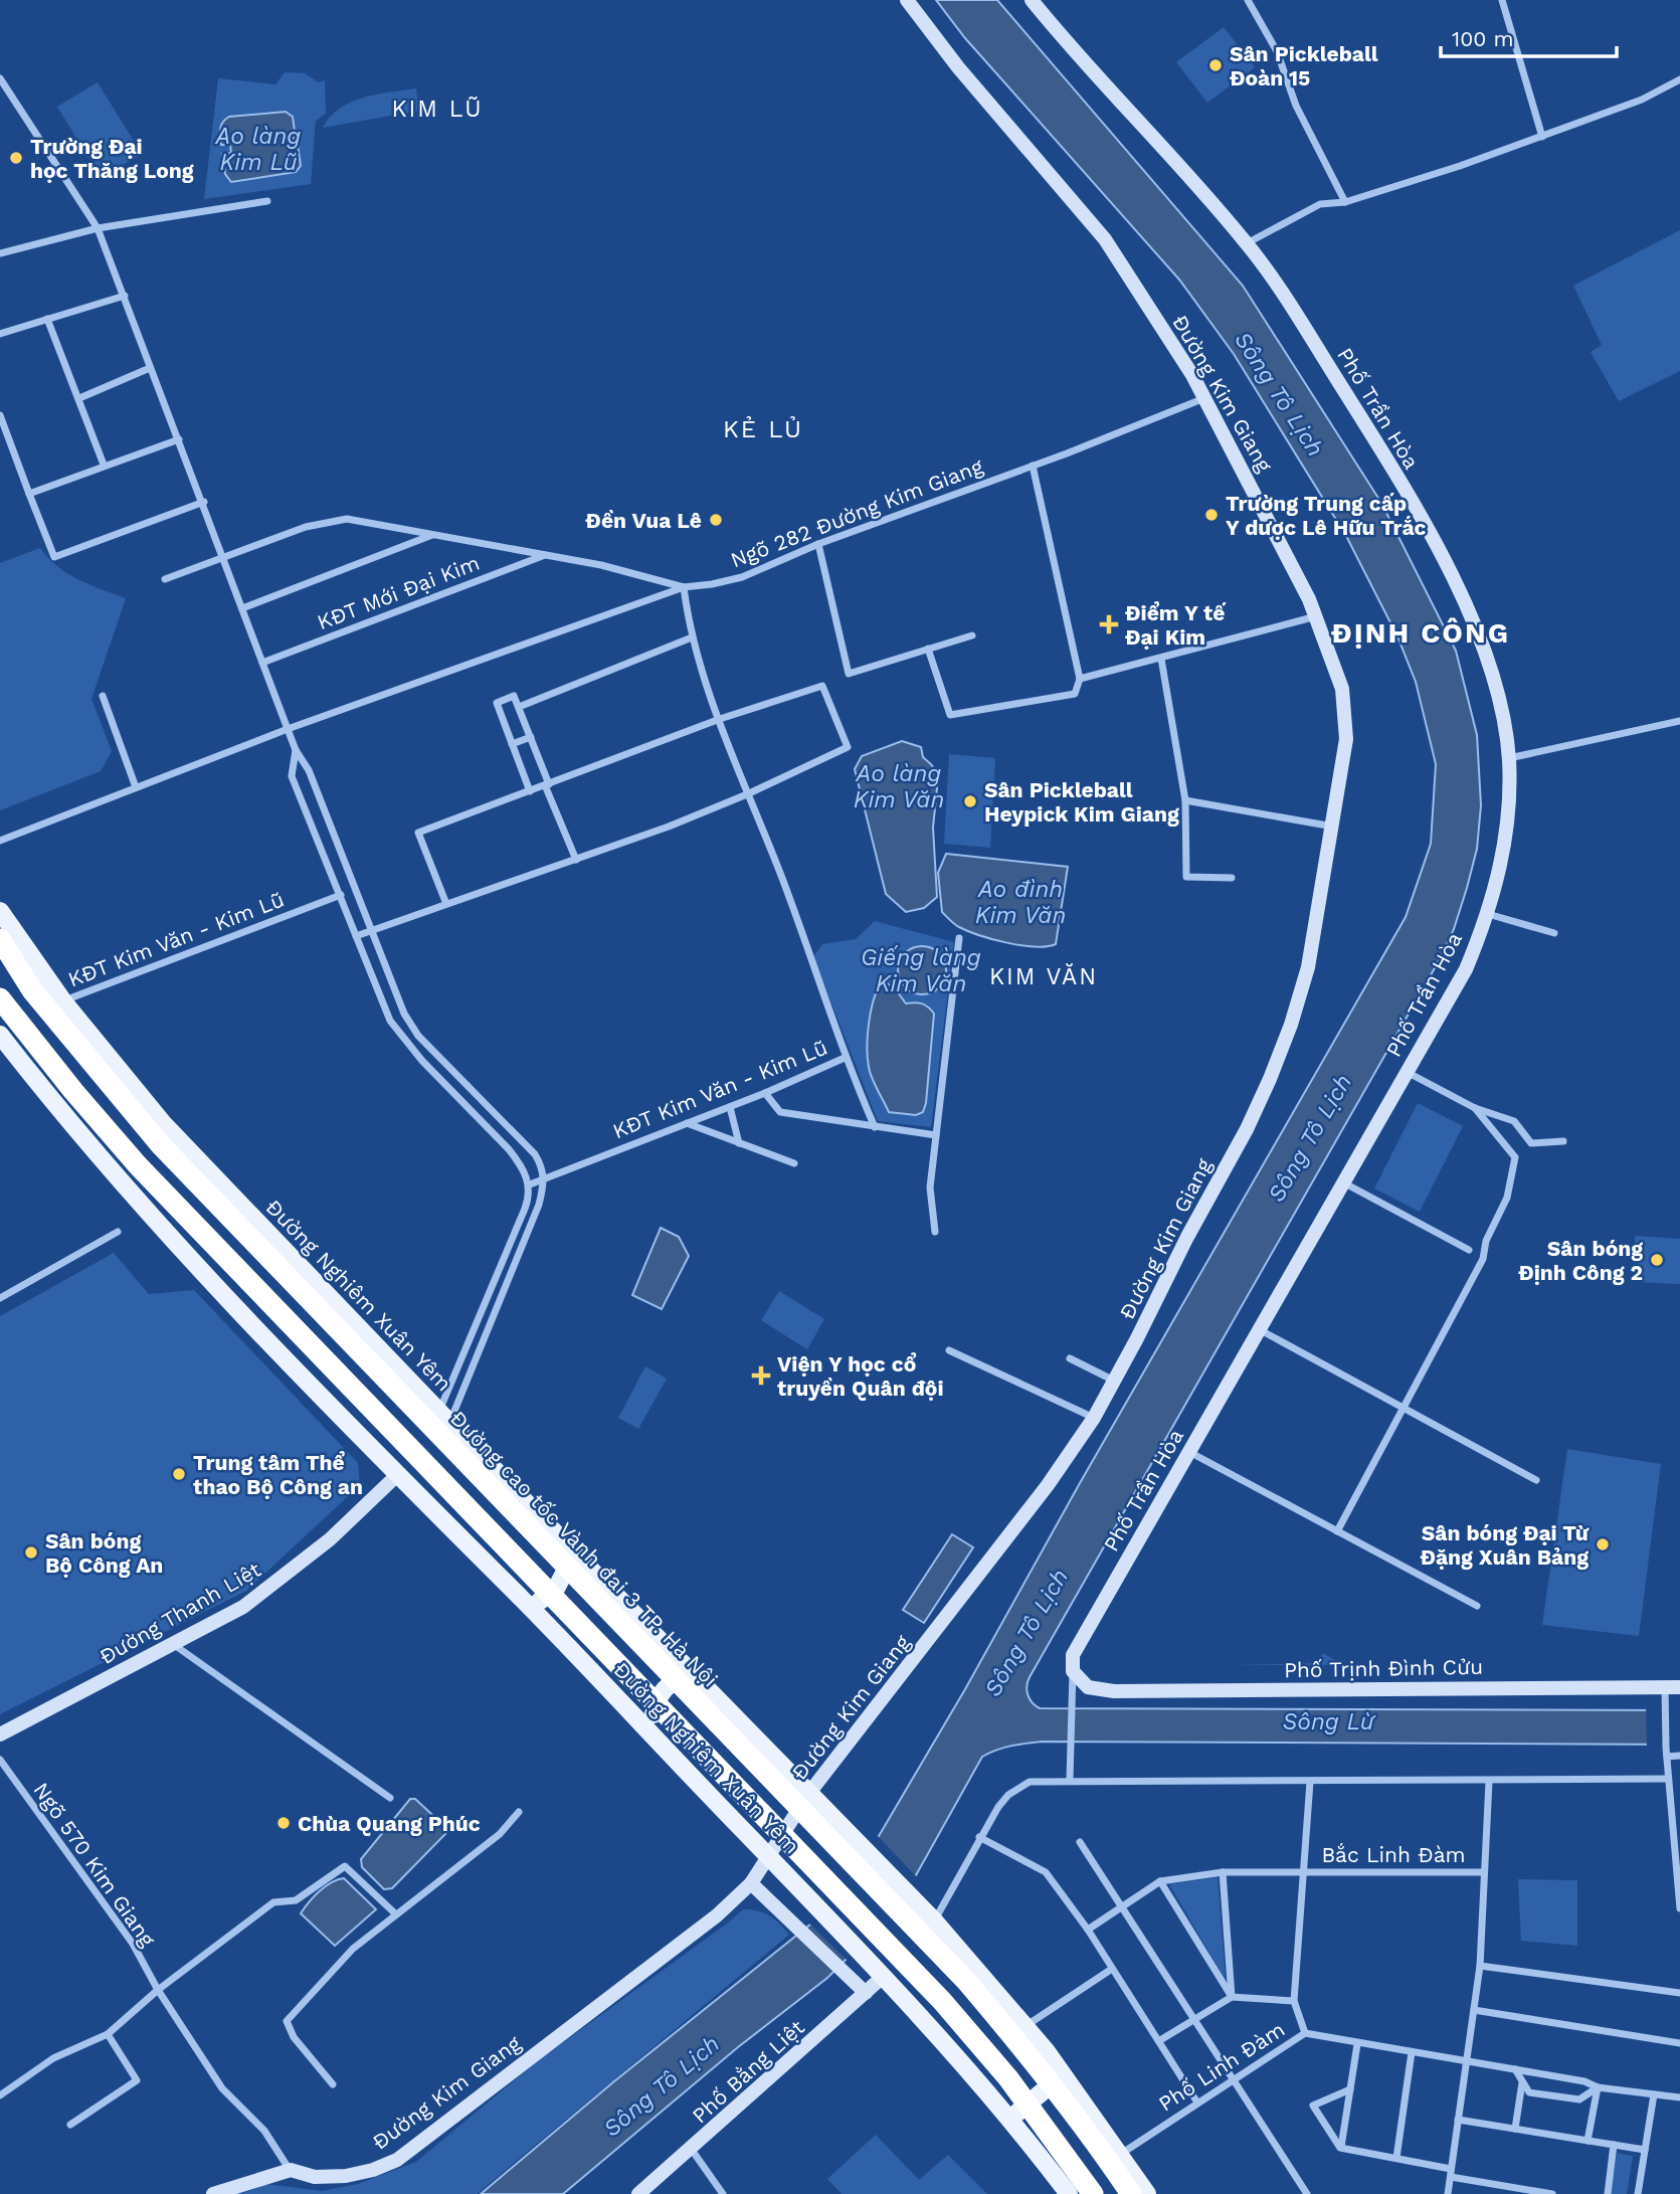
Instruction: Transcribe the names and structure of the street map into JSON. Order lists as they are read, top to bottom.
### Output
{
  "streets": {
    "highway": ["Đường cao tốc Vành đai 3 TP. Hà Nội"],
    "main road": [
      "Đường Kim Giang",
      "Phố Trần Hòa",
      "Đường Nghiêm Xuân Yêm",
      "Đường Thanh Liệt",
      "Phố Trịnh Đình Cửu",
      "Phố Bằng Liệt"
    ],
    "street": [
      "Ngõ 282 Đường Kim Giang",
      "KĐT Mới Đại Kim",
      "KĐT Kim Văn - Kim Lũ",
      "Bắc Linh Đàm",
      "Ngõ 570 Kim Giang",
      "Phố Linh Đàm"
    ]
  },
  "crossings": [
    ["Đường Kim Giang", "Ngõ 282 Đường Kim Giang"],
    ["Đường Kim Giang", "Đường Nghiêm Xuân Yêm"],
    ["Đường Kim Giang", "Ngõ 570 Kim Giang"],
    ["Phố Trần Hòa", "Phố Trịnh Đình Cửu"],
    ["Ngõ 282 Đường Kim Giang", "KĐT Mới Đại Kim"],
    ["Ngõ 282 Đường Kim Giang", "KĐT Kim Văn - Kim Lũ"],
    ["KĐT Kim Văn - Kim Lũ", "Đường Nghiêm Xuân Yêm"],
    ["Đường Nghiêm Xuân Yêm", "Đường Thanh Liệt"],
    ["Đường Nghiêm Xuân Yêm", "Phố Bằng Liệt"],
    ["Bắc Linh Đàm", "Phố Linh Đàm"]
  ],
  "districts": [
    "KIM LŨ",
    "KẺ LỦ",
    "ĐỊNH CÔNG",
    "KIM VĂN"
  ],
  "water": [
    "Ao làng Kim Lũ",
    "Sông Tô Lịch",
    "Ao làng Kim Văn",
    "Ao đình Kim Văn",
    "Giếng làng Kim Văn",
    "Sông Lừ"
  ],
  "places": {
    "other": [
      "Sân Pickleball Đoàn 15",
      "Trường Đại học Thăng Long",
      "Trường Trung cấp Y dược Lê Hữu Trắc",
      "Đền Vua Lê",
      "Sân Pickleball Heypick Kim Giang",
      "Sân bóng Định Công 2",
      "Trung tâm Thể thao Bộ Công an",
      "Sân bóng Đại Từ Đặng Xuân Bảng",
      "Sân bóng Bộ Công An",
      "Chùa Quang Phúc"
    ],
    "health": ["Điểm Y tế Đại Kim", "Viện Y học cổ truyền Quân đội"]
  },
  "scale_bar": "100 m"
}
